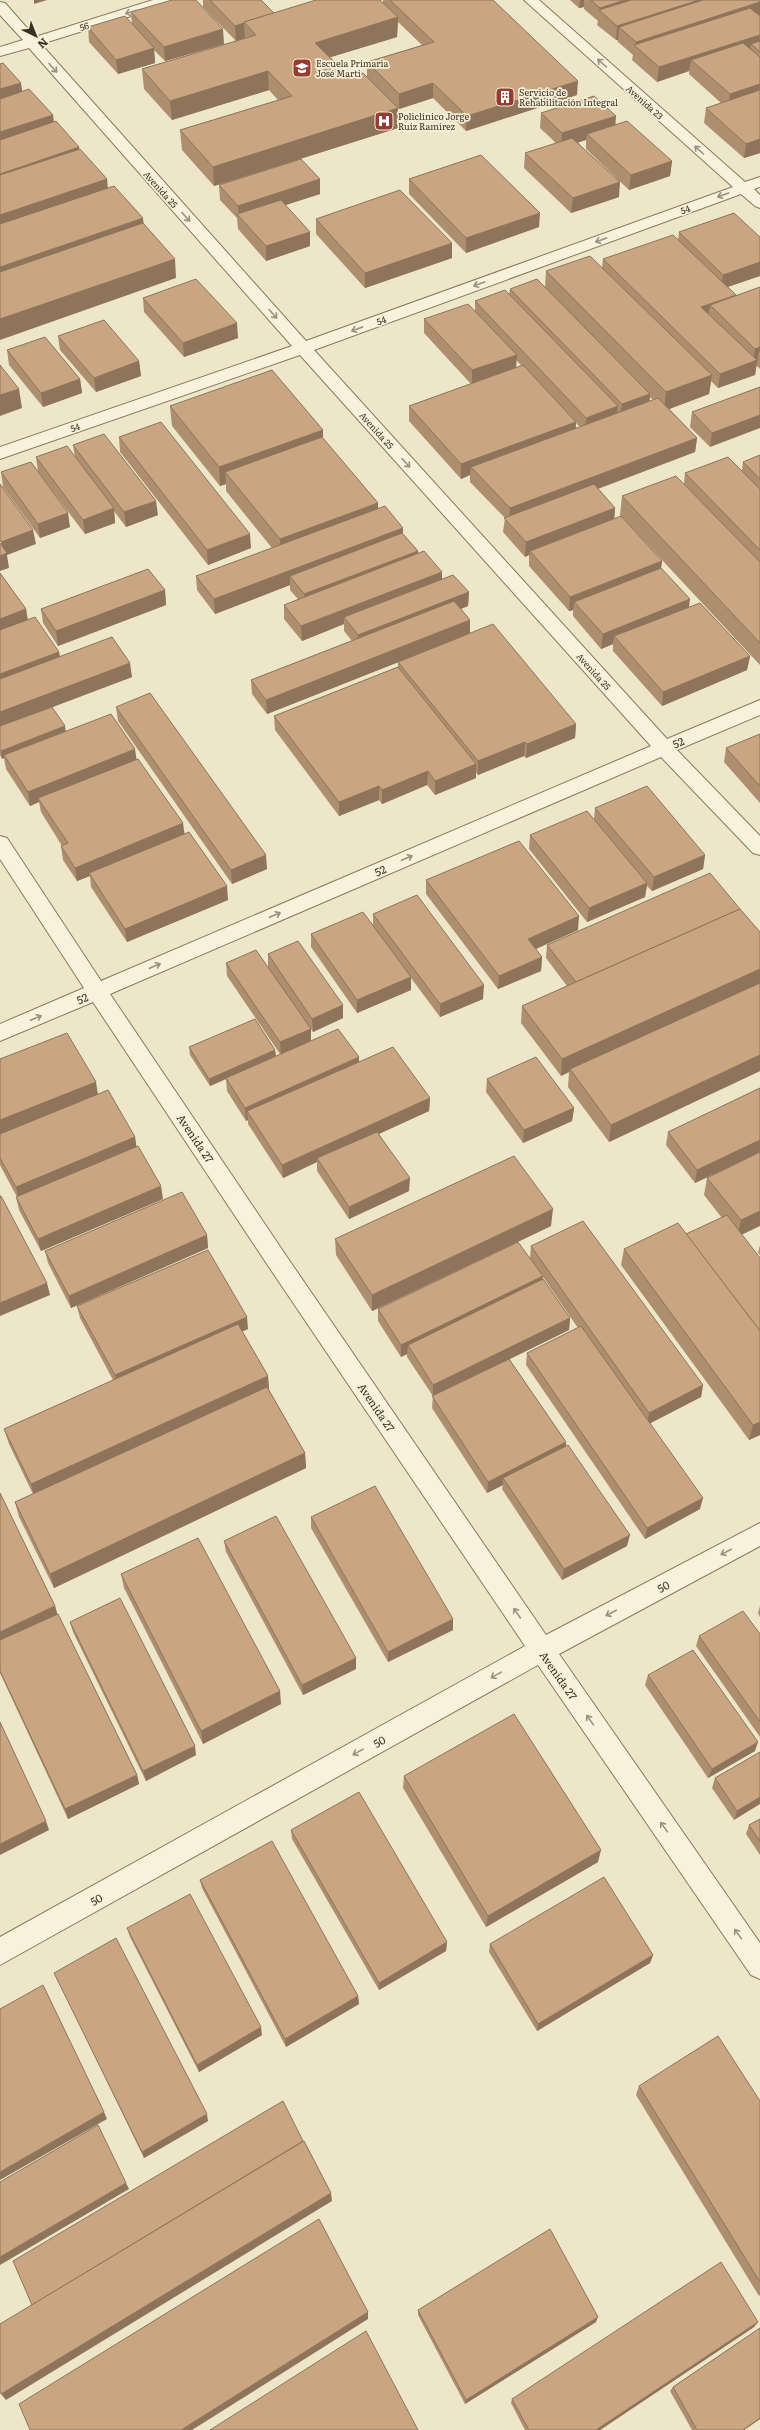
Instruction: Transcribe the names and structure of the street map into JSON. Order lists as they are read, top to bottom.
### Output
{
  "streets": {
    "street": [
      "56",
      "Avenida 23",
      "Avenida 25",
      "54",
      "52",
      "Avenida 27",
      "50"
    ]
  },
  "crossings": [
    ["56", "Avenida 25"],
    ["Avenida 23", "54"],
    ["Avenida 25", "54"],
    ["Avenida 25", "52"],
    ["52", "Avenida 27"],
    ["Avenida 27", "50"]
  ],
  "one_way": [
    "56",
    "Avenida 23",
    "Avenida 25",
    "54",
    "52",
    "Avenida 27",
    "50"
  ],
  "places": {
    "school or university": ["Escuela Primaria José Martí"],
    "building": ["Servicio de Rehabilitación Integral"],
    "hospital": ["Policlínico Jorge Ruíz Ramírez"]
  },
  "north": "bottom right"
}
